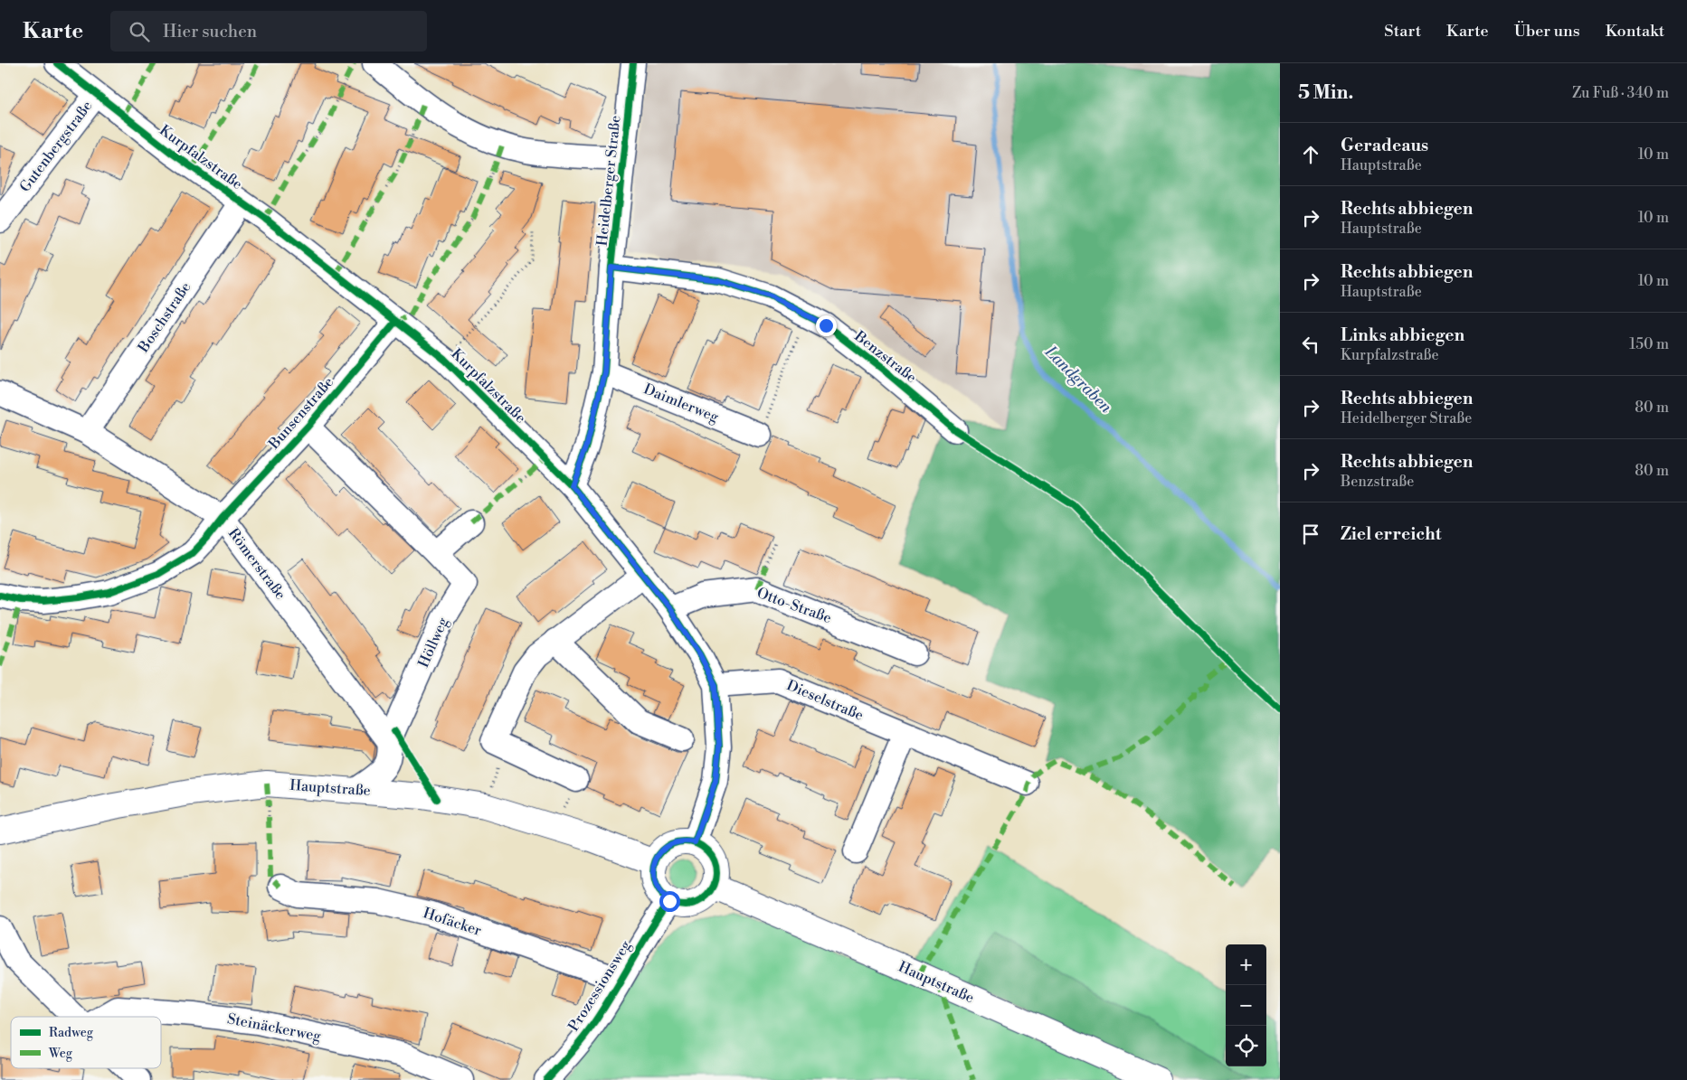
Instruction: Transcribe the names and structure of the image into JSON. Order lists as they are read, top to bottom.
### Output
{
  "streets": {
    "main road": ["Hauptstraße"],
    "street": [
      "Gutenbergstraße",
      "Kurpfalzstraße",
      "Heidelberger Straße",
      "Boschstraße",
      "Benzstraße",
      "Daimlerweg",
      "Bunsenstraße",
      "Römerstraße",
      "Otto-Straße",
      "Höllweg",
      "Dieselstraße",
      "Hofäcker",
      "Prozessionsweg",
      "Steinäckerweg"
    ]
  },
  "crossings": [
    ["Gutenbergstraße", "Kurpfalzstraße"],
    ["Kurpfalzstraße", "Heidelberger Straße"],
    ["Kurpfalzstraße", "Boschstraße"],
    ["Kurpfalzstraße", "Bunsenstraße"],
    ["Kurpfalzstraße", "Otto-Straße"],
    ["Kurpfalzstraße", "Dieselstraße"],
    ["Kurpfalzstraße", "Hauptstraße"],
    ["Kurpfalzstraße", "Prozessionsweg"],
    ["Heidelberger Straße", "Benzstraße"],
    ["Heidelberger Straße", "Daimlerweg"],
    ["Boschstraße", "Römerstraße"],
    ["Bunsenstraße", "Römerstraße"],
    ["Bunsenstraße", "Höllweg"],
    ["Römerstraße", "Höllweg"],
    ["Hauptstraße", "Prozessionsweg"],
    ["Hofäcker", "Prozessionsweg"]
  ],
  "water": ["Landgraben"],
  "legend": ["Radweg", "Weg"],
  "page": {
    "header": "Karte",
    "search": "Hier suchen",
    "nav": [
      "Start",
      "Karte",
      "Über uns",
      "Kontakt"
    ],
    "heading": ["5 Min.", "Zu Fuß · 340 m"],
    "list": [
      ["Geradeaus", "Hauptstraße", "10 m"],
      ["Rechts abbiegen", "Hauptstraße", "10 m"],
      ["Rechts abbiegen", "Hauptstraße", "10 m"],
      ["Links abbiegen", "Kurpfalzstraße", "150 m"],
      ["Rechts abbiegen", "Heidelberger Straße", "80 m"],
      ["Rechts abbiegen", "Benzstraße", "80 m"],
      "Ziel erreicht"
    ],
    "map_buttons": ["+", "−"]
  }
}
